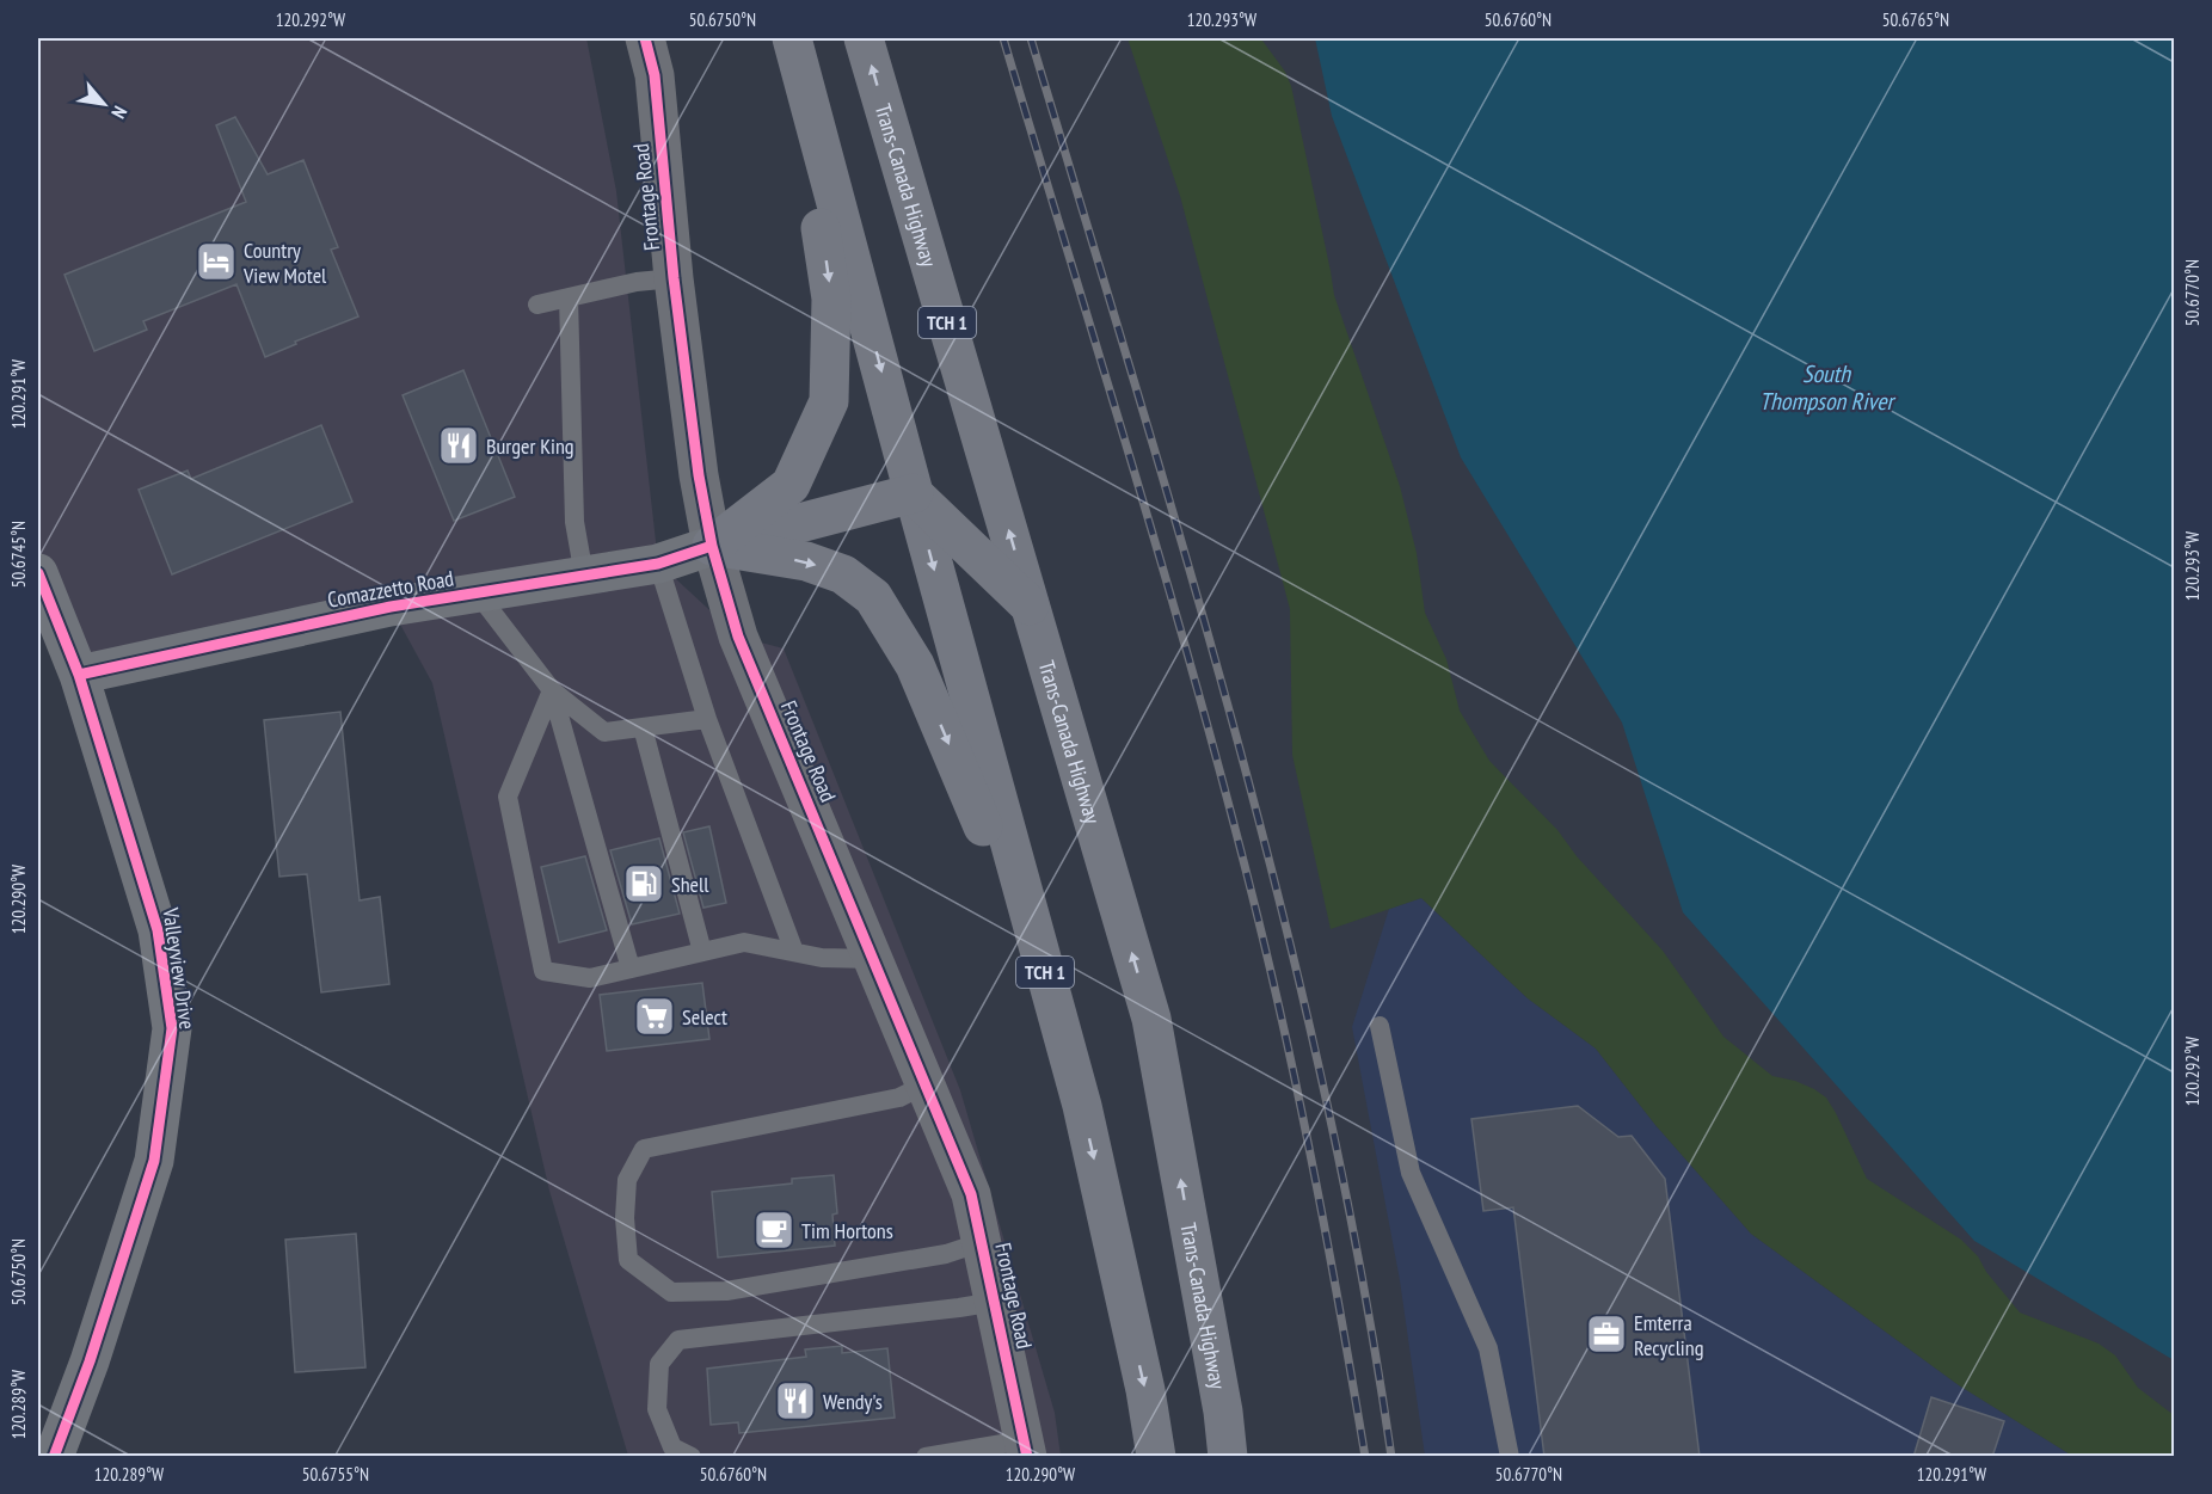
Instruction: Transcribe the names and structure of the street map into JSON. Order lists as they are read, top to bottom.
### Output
{
  "streets": {
    "highway": ["Trans-Canada Highway", "TCH 1"],
    "street": ["Frontage Road", "Comazzetto Road", "Valleyview Drive"]
  },
  "crossings": [
    ["Frontage Road", "Comazzetto Road"],
    ["Comazzetto Road", "Valleyview Drive"]
  ],
  "water": ["South Thompson River"],
  "places": {
    "hotel": ["Country View Motel"],
    "restaurant": ["Burger King", "Wendy's"],
    "fuel station": ["Shell"],
    "supermarket": ["Select"],
    "cafe": ["Tim Hortons"],
    "office": ["Emterra Recycling"]
  },
  "north": "bottom right",
  "coordinates": [
    "120.292°W",
    "50.6750°N",
    "120.293°W",
    "50.6760°N",
    "50.6765°N",
    "50.6770°N",
    "120.291°W",
    "50.6745°N",
    "120.290°W",
    "120.289°W",
    "50.6755°N"
  ]
}
